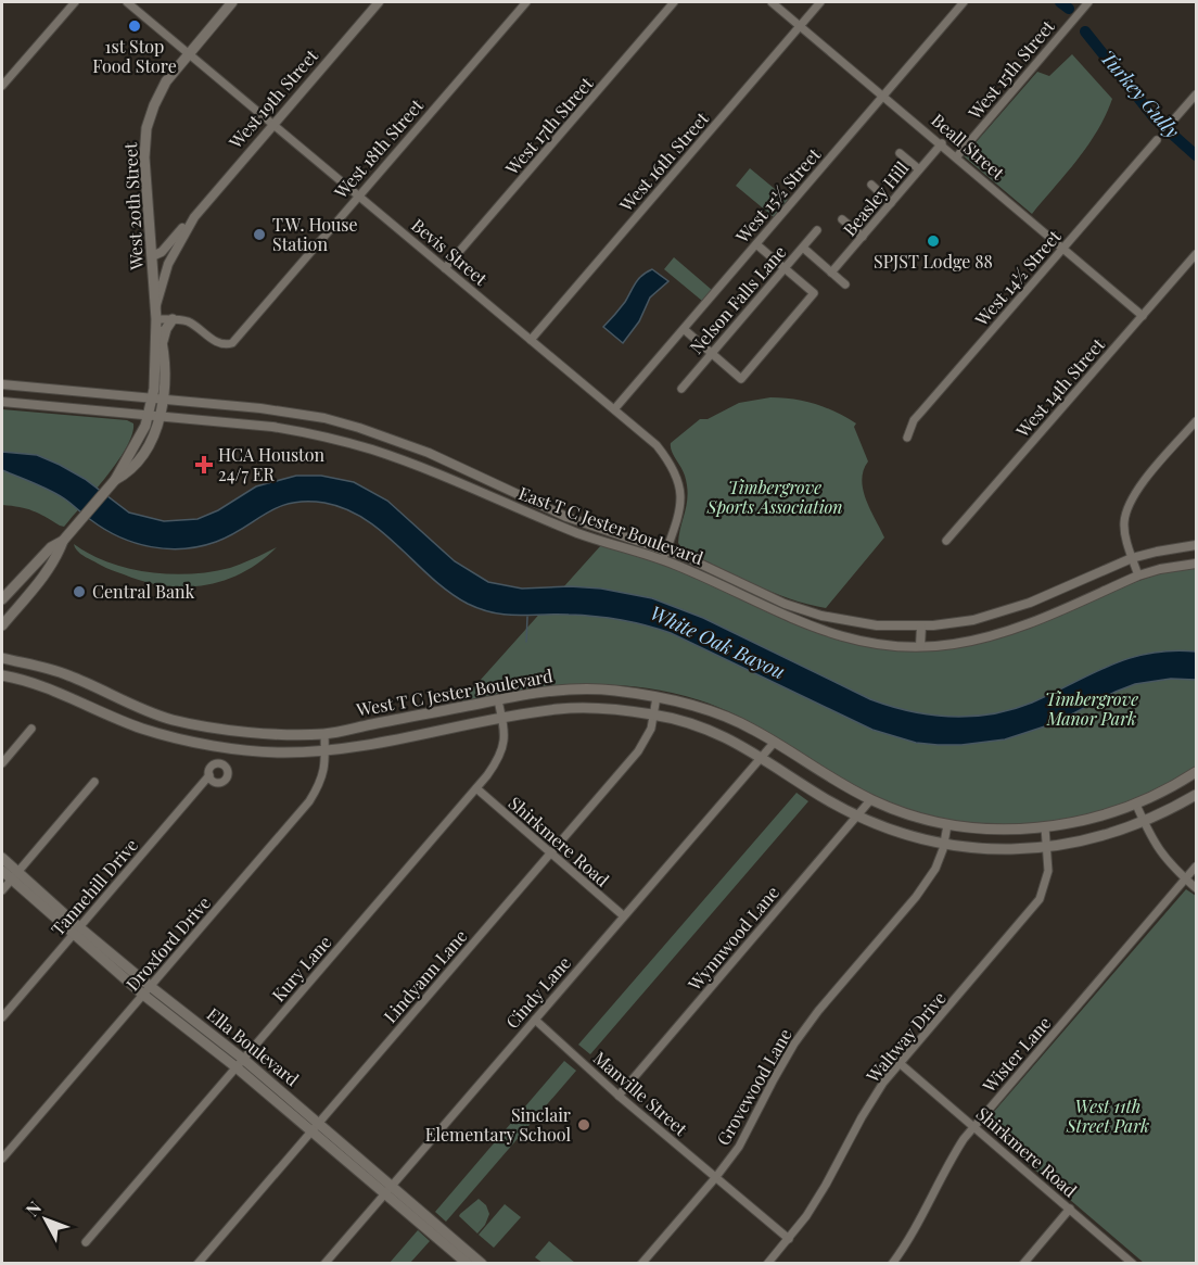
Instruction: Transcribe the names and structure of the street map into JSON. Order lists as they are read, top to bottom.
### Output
{
  "streets": {
    "main road": ["West 20th Street", "West T C Jester Boulevard", "Ella Boulevard"],
    "street": [
      "West 15th Street",
      "West 19th Street",
      "West 17th Street",
      "Beall Street",
      "West 18th Street",
      "West 16th Street",
      "West 15½ Street",
      "Beasley Hill",
      "Bevis Street",
      "West 14½ Street",
      "Nelson Falls Lane",
      "West 14th Street",
      "East T C Jester Boulevard",
      "Shirkmere Road",
      "Tannehill Drive",
      "Wynnwood Lane",
      "Droxford Drive",
      "Kury Lane",
      "Lindyann Lane",
      "Cindy Lane",
      "Waltway Drive",
      "Wister Lane",
      "Grovewood Lane",
      "Manville Street"
    ]
  },
  "crossings": [
    ["West 15th Street", "Beall Street"],
    ["West 19th Street", "West 18th Street"],
    ["West 19th Street", "West 20th Street"],
    ["West 19th Street", "Bevis Street"],
    ["West 17th Street", "Bevis Street"],
    ["Beall Street", "West 16th Street"],
    ["Beall Street", "West 15½ Street"],
    ["Beall Street", "Beasley Hill"],
    ["Beall Street", "West 14½ Street"],
    ["Beall Street", "West 14th Street"],
    ["West 18th Street", "West 20th Street"],
    ["West 18th Street", "Bevis Street"],
    ["West 16th Street", "Bevis Street"],
    ["West 15½ Street", "Bevis Street"],
    ["West 20th Street", "Bevis Street"],
    ["West 20th Street", "East T C Jester Boulevard"],
    ["Bevis Street", "East T C Jester Boulevard"],
    ["West T C Jester Boulevard", "Wynnwood Lane"],
    ["West T C Jester Boulevard", "Droxford Drive"],
    ["West T C Jester Boulevard", "Kury Lane"],
    ["West T C Jester Boulevard", "Lindyann Lane"],
    ["West T C Jester Boulevard", "Cindy Lane"],
    ["West T C Jester Boulevard", "Waltway Drive"],
    ["West T C Jester Boulevard", "Grovewood Lane"],
    ["Shirkmere Road", "Kury Lane"],
    ["Shirkmere Road", "Lindyann Lane"],
    ["Shirkmere Road", "Cindy Lane"],
    ["Shirkmere Road", "Waltway Drive"],
    ["Shirkmere Road", "Wister Lane"],
    ["Tannehill Drive", "Ella Boulevard"],
    ["Wynnwood Lane", "Manville Street"],
    ["Droxford Drive", "Ella Boulevard"],
    ["Kury Lane", "Ella Boulevard"],
    ["Lindyann Lane", "Ella Boulevard"],
    ["Cindy Lane", "Ella Boulevard"],
    ["Cindy Lane", "Manville Street"],
    ["Waltway Drive", "Manville Street"],
    ["Grovewood Lane", "Manville Street"]
  ],
  "water": ["Turkey Gully", "White Oak Bayou"],
  "parks": ["Timbergrove Sports Association", "Timbergrove Manor Park", "West 11th Street Park"],
  "places": {
    "other": [
      "1st Stop Food Store",
      "T.W. House Station",
      "SPJST Lodge 88",
      "Central Bank",
      "Sinclair Elementary School"
    ],
    "health": ["HCA Houston 24/7 ER"]
  },
  "north": "top left"
}
